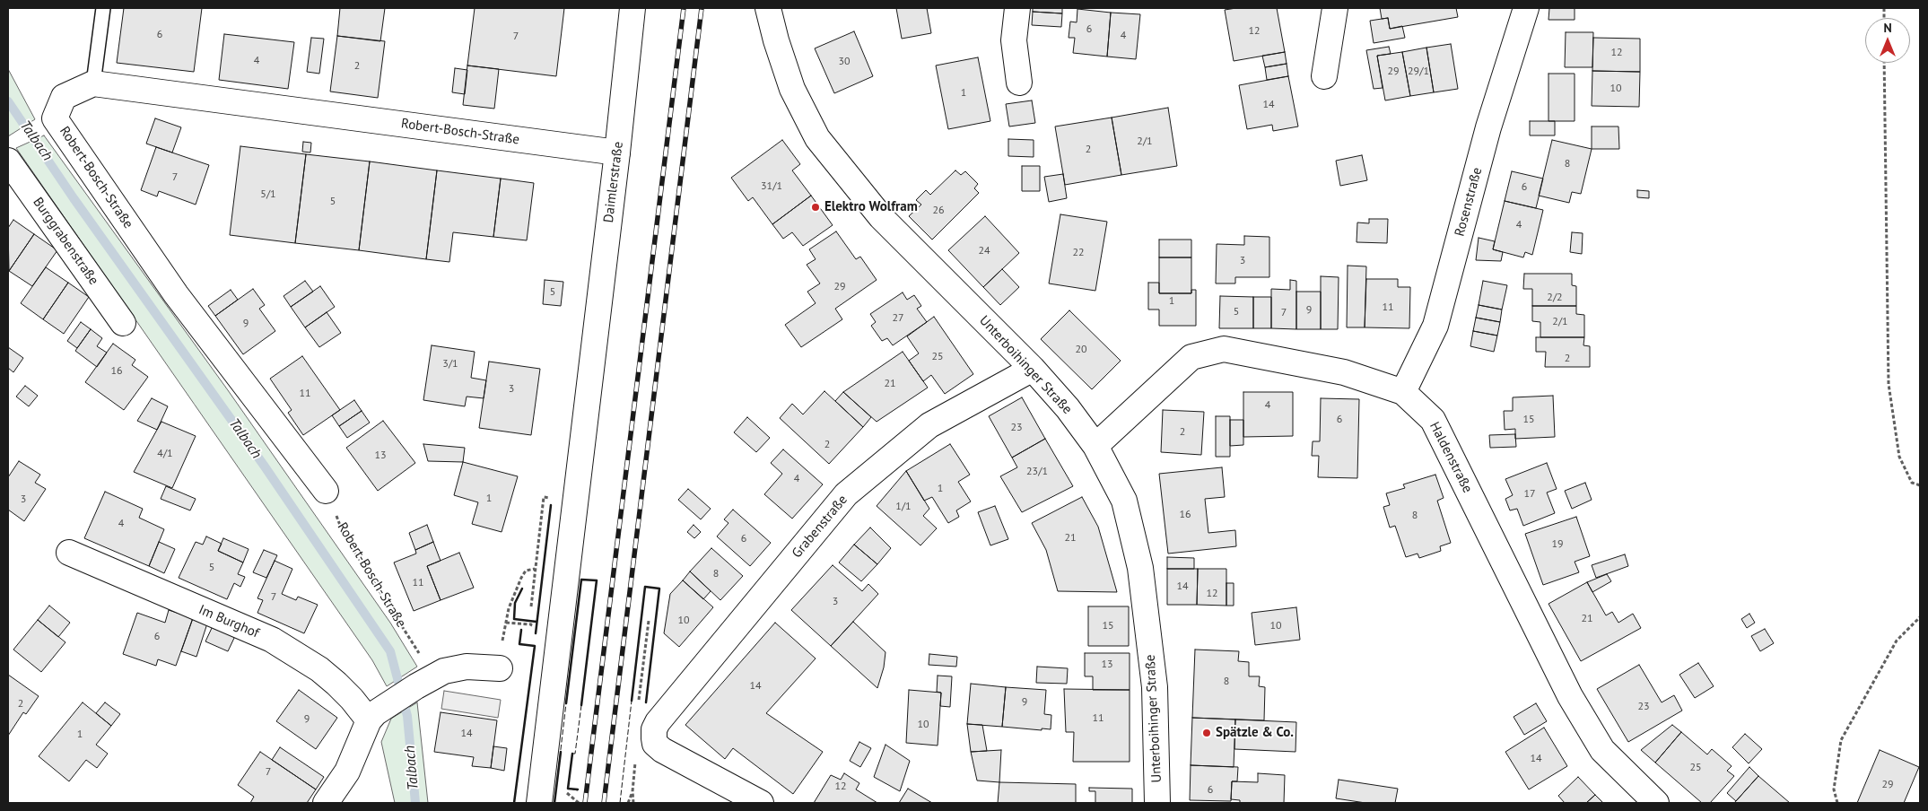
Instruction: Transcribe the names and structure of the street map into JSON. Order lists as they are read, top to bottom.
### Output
{
  "streets": {
    "street": [
      "Robert-Bosch-Straße",
      "Daimlerstraße",
      "Rosenstraße",
      "Burggrabenstraße",
      "Unterboihinger Straße",
      "Haldenstraße",
      "Grabenstraße",
      "Im Burghof"
    ]
  },
  "crossings": [
    ["Robert-Bosch-Straße", "Daimlerstraße"],
    ["Rosenstraße", "Haldenstraße"],
    ["Unterboihinger Straße", "Haldenstraße"],
    ["Unterboihinger Straße", "Grabenstraße"]
  ],
  "water": ["Talbach"],
  "places": ["Elektro Wolfram", "Spätzle & Co."],
  "house_numbers": [
    "6",
    "12",
    "6",
    "4",
    "7",
    "12",
    "4",
    "30",
    "2",
    "29",
    "29/1",
    "10",
    "1",
    "14",
    "2/1",
    "2",
    "8",
    "7",
    "31/1",
    "6",
    "5/1",
    "5",
    "26",
    "4",
    "24",
    "22",
    "3",
    "29",
    "5",
    "2/2",
    "1",
    "11",
    "9",
    "5",
    "7",
    "27",
    "2/1",
    "9",
    "20",
    "25",
    "2",
    "3/1",
    "16",
    "21",
    "3",
    "11",
    "4",
    "6",
    "15",
    "23",
    "2",
    "2",
    "4/1",
    "13",
    "23/1",
    "4",
    "1",
    "17",
    "1",
    "3",
    "1/1",
    "16",
    "8",
    "4",
    "21",
    "6",
    "19",
    "5",
    "8",
    "11",
    "14",
    "12",
    "7",
    "3",
    "21",
    "10",
    "15",
    "10",
    "6",
    "13",
    "8",
    "14",
    "9",
    "2",
    "23",
    "11",
    "9",
    "10",
    "14",
    "1",
    "14",
    "25",
    "7",
    "29",
    "12",
    "6"
  ],
  "north": "top"
}
